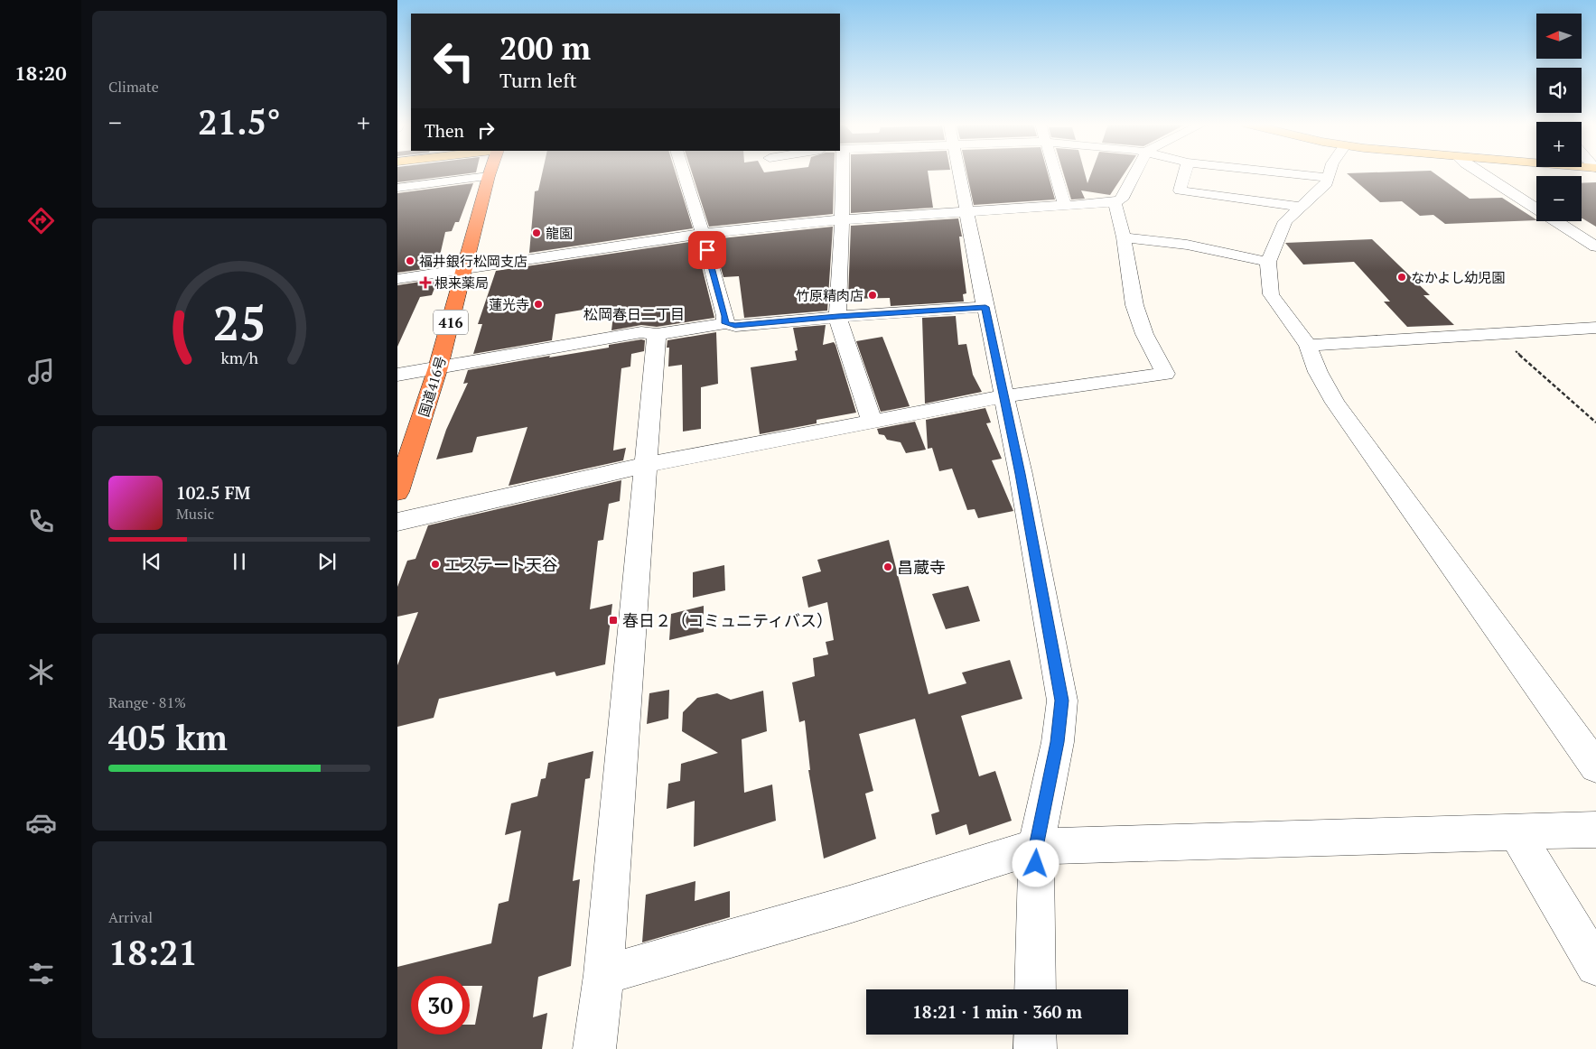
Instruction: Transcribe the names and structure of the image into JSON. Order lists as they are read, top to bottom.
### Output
{
  "streets": {
    "highway": ["416", "国道416号"]
  },
  "districts": ["松岡春日二丁目"],
  "places": {
    "other": [
      "龍園",
      "福井銀行松岡支店",
      "なかよし幼児園",
      "竹原精肉店",
      "蓮光寺",
      "エステート天谷",
      "昌蔵寺"
    ],
    "health": ["根来薬局"],
    "transit": ["春日２（コミュニティバス）"]
  },
  "north": "left",
  "page": {
    "tabs": "18:20",
    "tile": [
      "Climate",
      ["Range · 81%", "405 km"],
      ["Arrival", "18:21"]
    ],
    "map_buttons": ["+", "−"],
    "turn": ["200 m", "Turn left"],
    "heat": ["−", "21.5°", "+"],
    "then": "Then",
    "song": ["102.5 FM", "Music"],
    "limit": "30",
    "trip": "18:21 · 1 min · 360 m",
    "gauge": ["25", "km/h"]
  }
}
